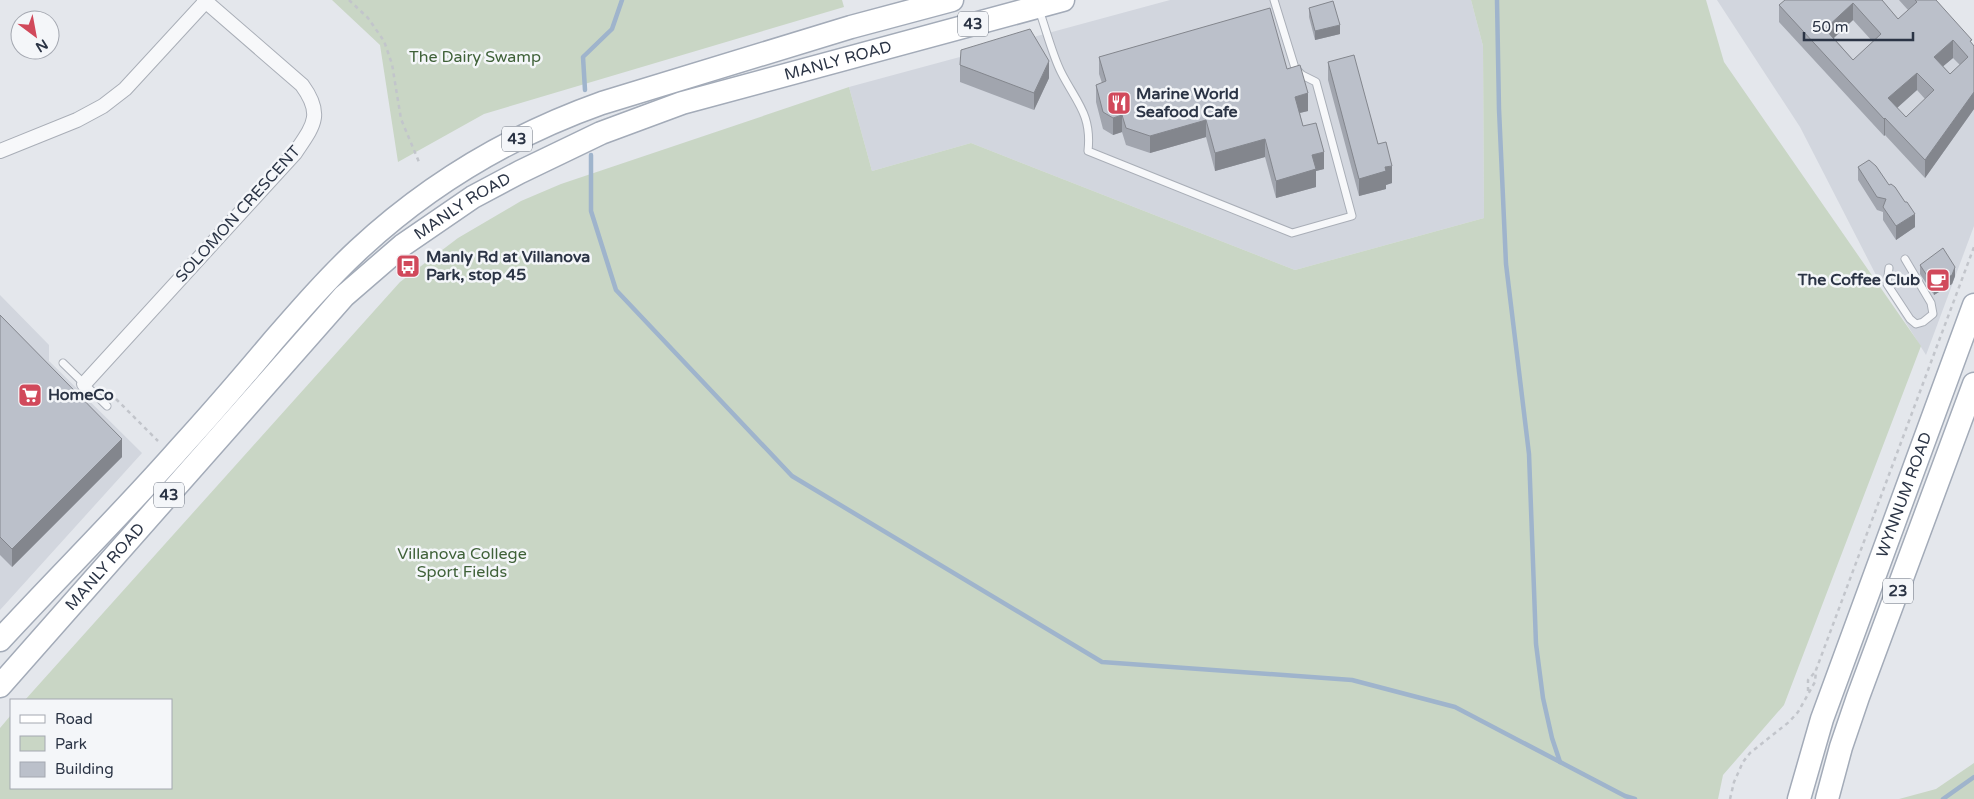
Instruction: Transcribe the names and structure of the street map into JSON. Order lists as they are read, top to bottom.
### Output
{
  "streets": {
    "main road": [
      "43",
      "MANLY ROAD",
      "WYNNUM ROAD",
      "23"
    ],
    "street": ["SOLOMON CRESCENT"]
  },
  "parks": ["The Dairy Swamp", "Villanova College Sport Fields"],
  "places": {
    "restaurant": ["Marine World Seafood Cafe"],
    "bus stop": ["Manly Rd at Villanova Park, stop 45"],
    "cafe": ["The Coffee Club"],
    "supermarket": ["HomeCo"]
  },
  "legend": ["Road", "Park", "Building"],
  "scale_bar": "50 m",
  "north": "bottom right"
}
